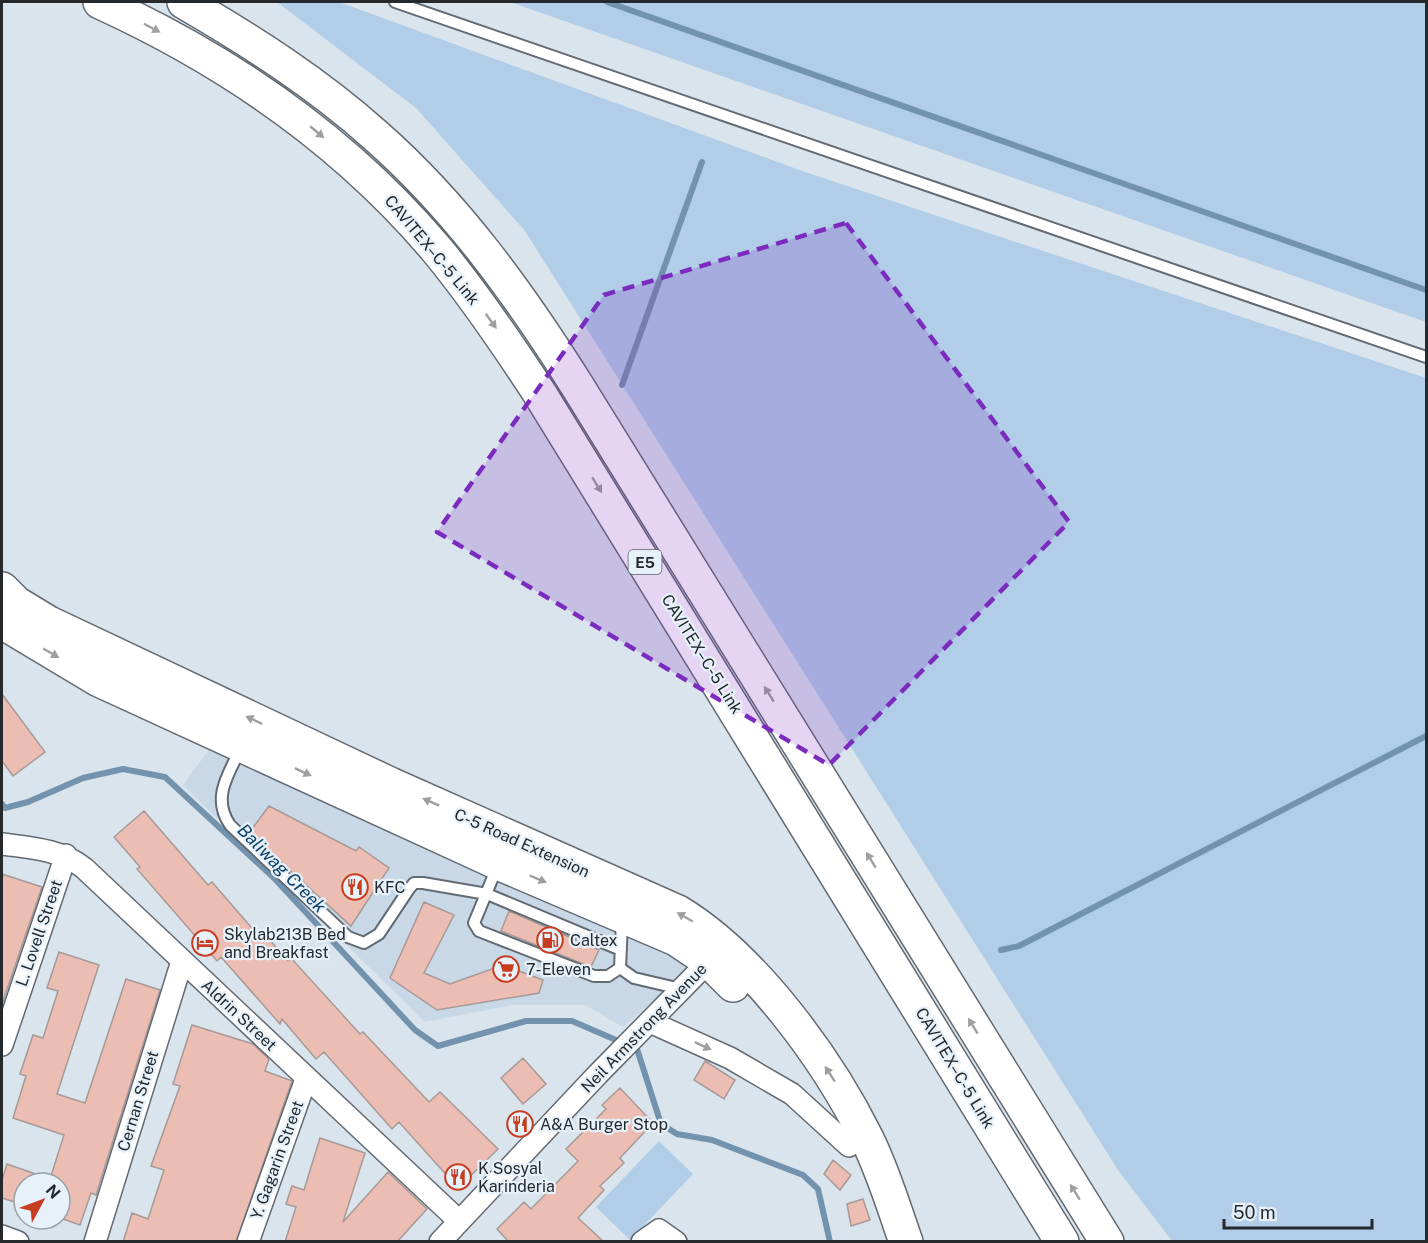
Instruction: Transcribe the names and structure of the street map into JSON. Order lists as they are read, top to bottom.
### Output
{
  "streets": {
    "main road": ["CAVITEX–C-5 Link", "E5", "C-5 Road Extension"],
    "street": [
      "L. Lovell Street",
      "Aldrin Street",
      "Neil Armstrong Avenue",
      "Cernan Street",
      "Y. Gagarin Street"
    ]
  },
  "crossings": [
    ["C-5 Road Extension", "Neil Armstrong Avenue"],
    ["L. Lovell Street", "Aldrin Street"],
    ["Aldrin Street", "Neil Armstrong Avenue"],
    ["Aldrin Street", "Cernan Street"],
    ["Aldrin Street", "Y. Gagarin Street"]
  ],
  "water": ["Baliwag Creek"],
  "places": {
    "restaurant": ["KFC", "A&A Burger Stop", "K Sosyal Karinderia"],
    "fuel station": ["Caltex"],
    "hotel": ["Skylab213B Bed and Breakfast"],
    "supermarket": ["7-Eleven"]
  },
  "scale_bar": "50 m",
  "north": "top right"
}
